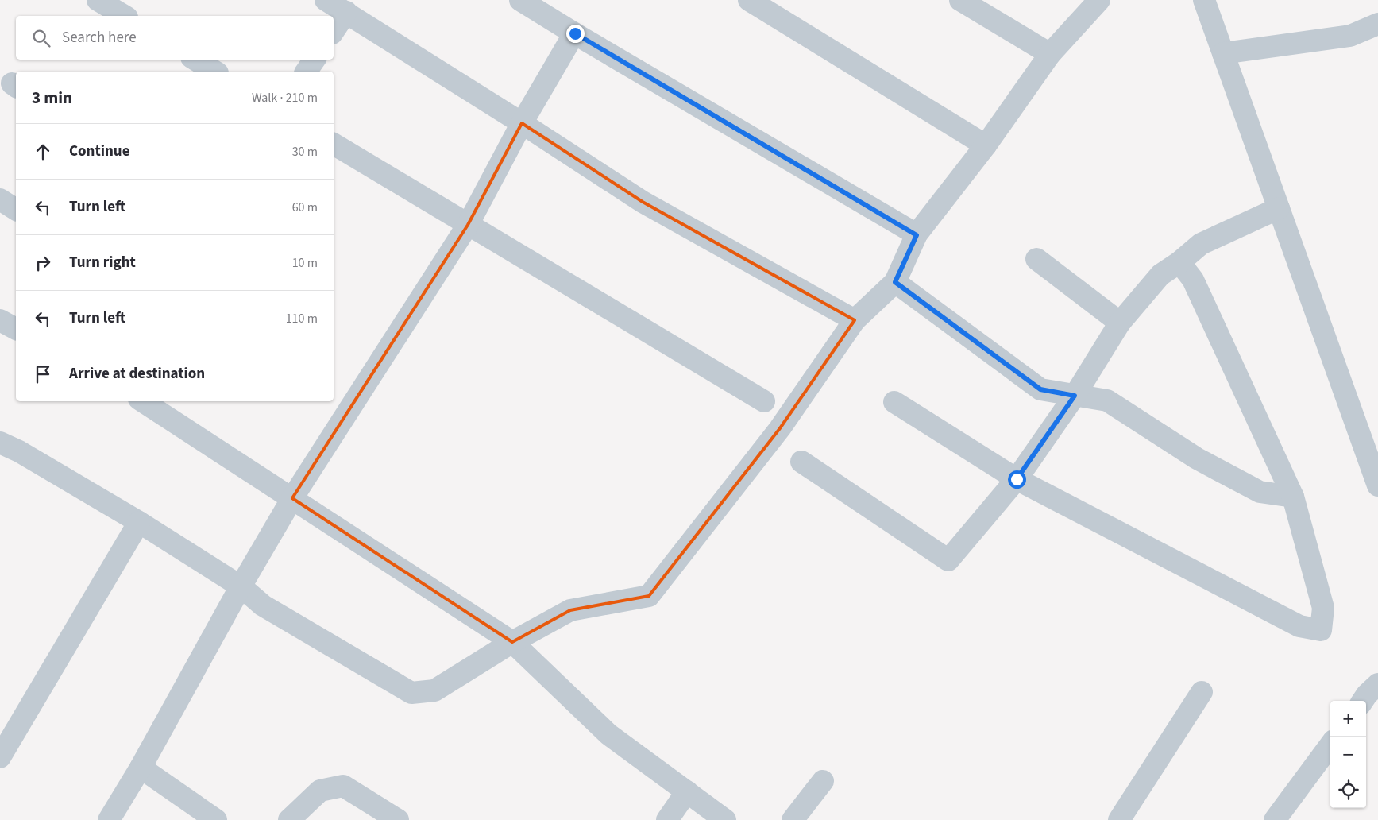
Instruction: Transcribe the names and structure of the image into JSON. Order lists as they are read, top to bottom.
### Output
{
  "page": {
    "search": "Search here",
    "heading": ["3 min", "Walk · 210 m"],
    "list": [
      ["Continue", "30 m"],
      ["Turn left", "60 m"],
      ["Turn right", "10 m"],
      ["Turn left", "110 m"],
      "Arrive at destination"
    ],
    "map_buttons": ["+", "−"]
  }
}
